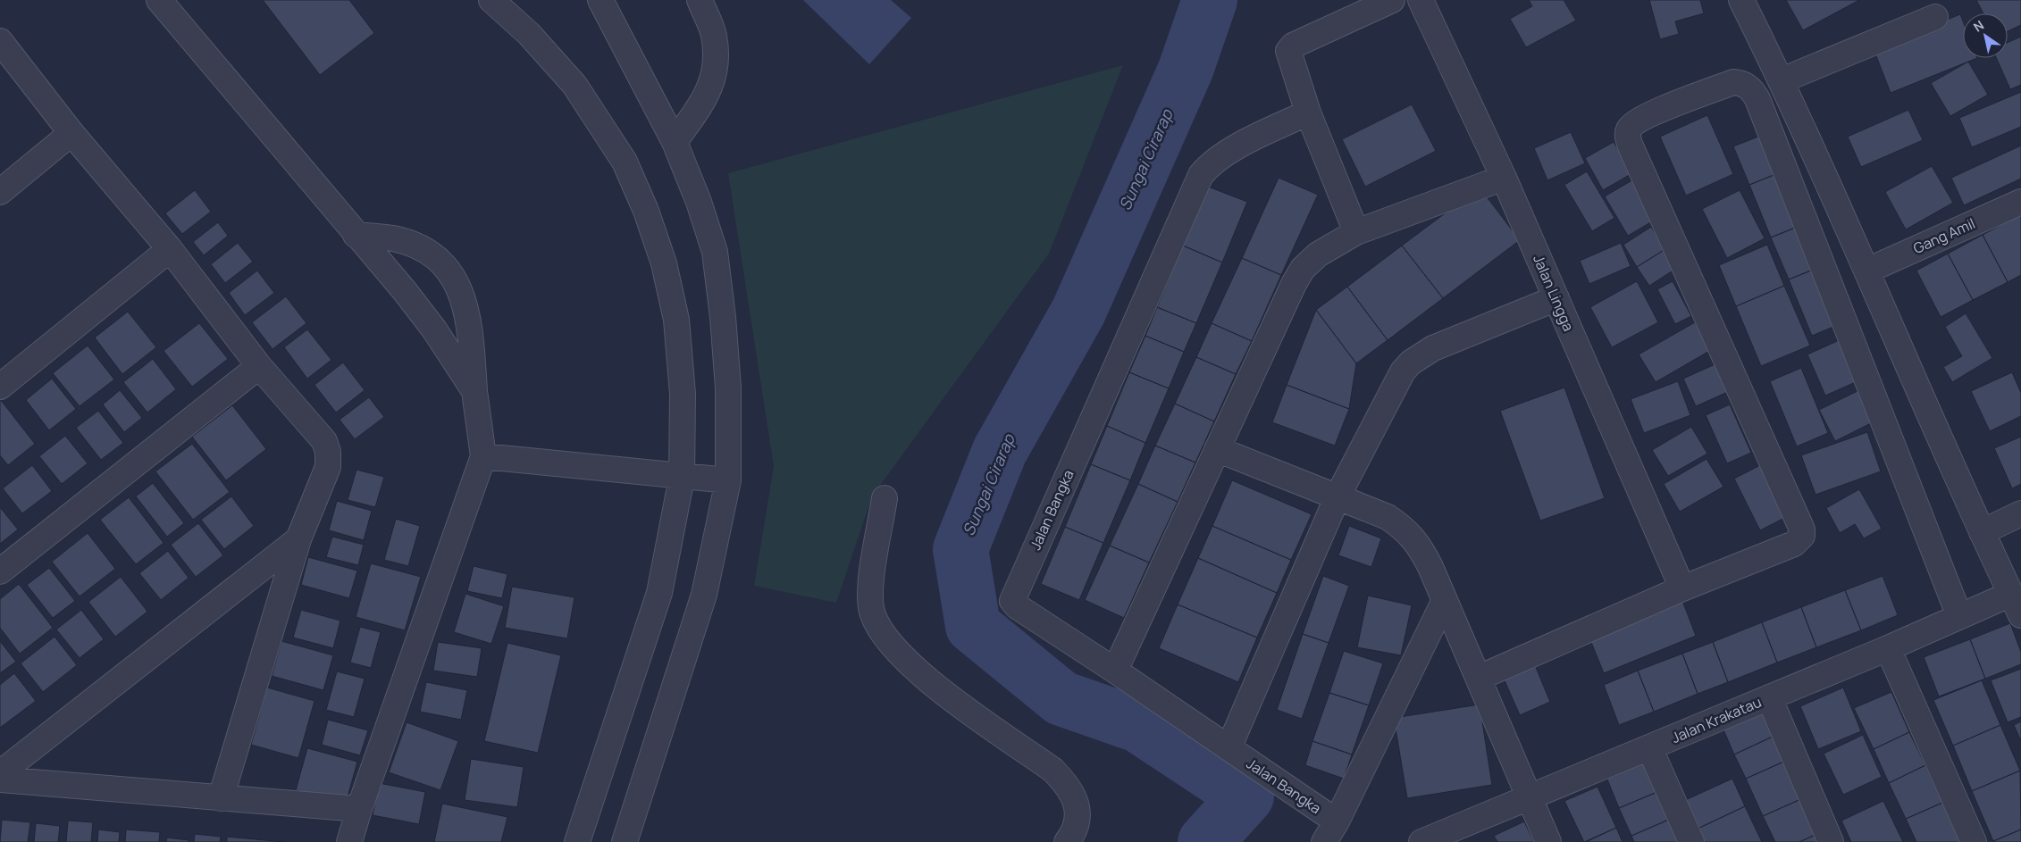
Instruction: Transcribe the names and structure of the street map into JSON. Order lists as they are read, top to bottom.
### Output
{
  "streets": {
    "street": [
      "Gang Amil",
      "Jalan Lingga",
      "Jalan Bangka",
      "Jalan Krakatau"
    ]
  },
  "water": ["Sungai Cirarap"],
  "north": "top left"
}
